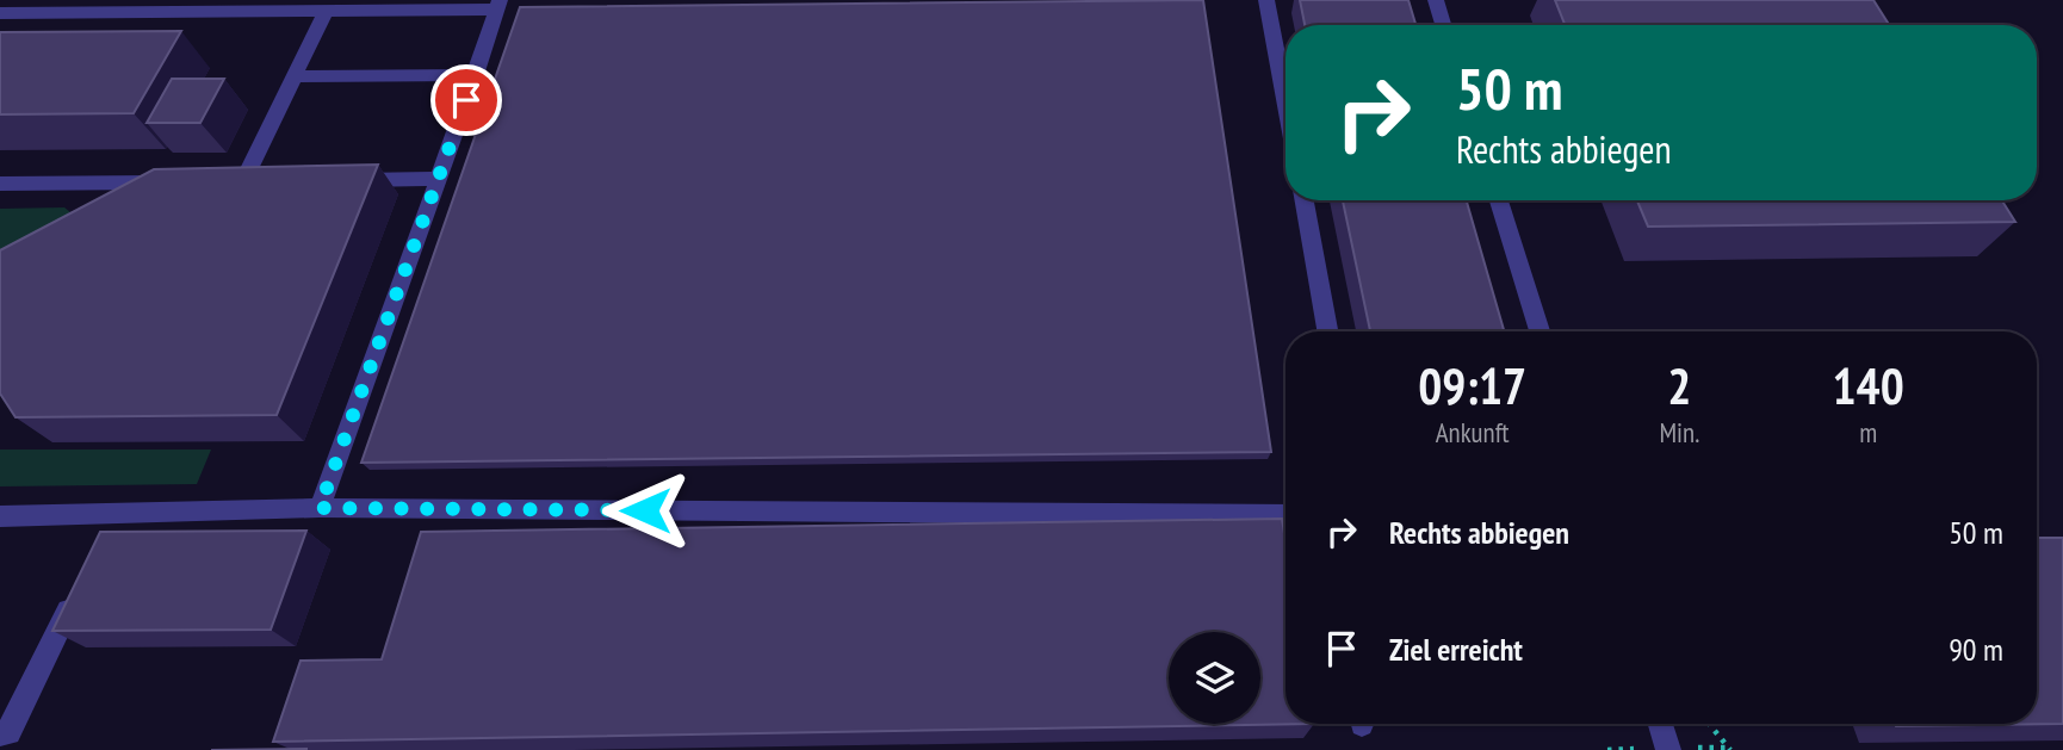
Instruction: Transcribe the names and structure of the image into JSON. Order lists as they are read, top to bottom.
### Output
{
  "page": {
    "turn": ["50 m", "Rechts abbiegen"],
    "eta": [
      "09:17",
      "Ankunft",
      "2",
      "Min.",
      "140",
      "m"
    ],
    "list": [
      {
        "name": "Rechts abbiegen",
        "value": "50 m"
      },
      {
        "name": "Ziel erreicht",
        "value": "90 m"
      }
    ]
  }
}
